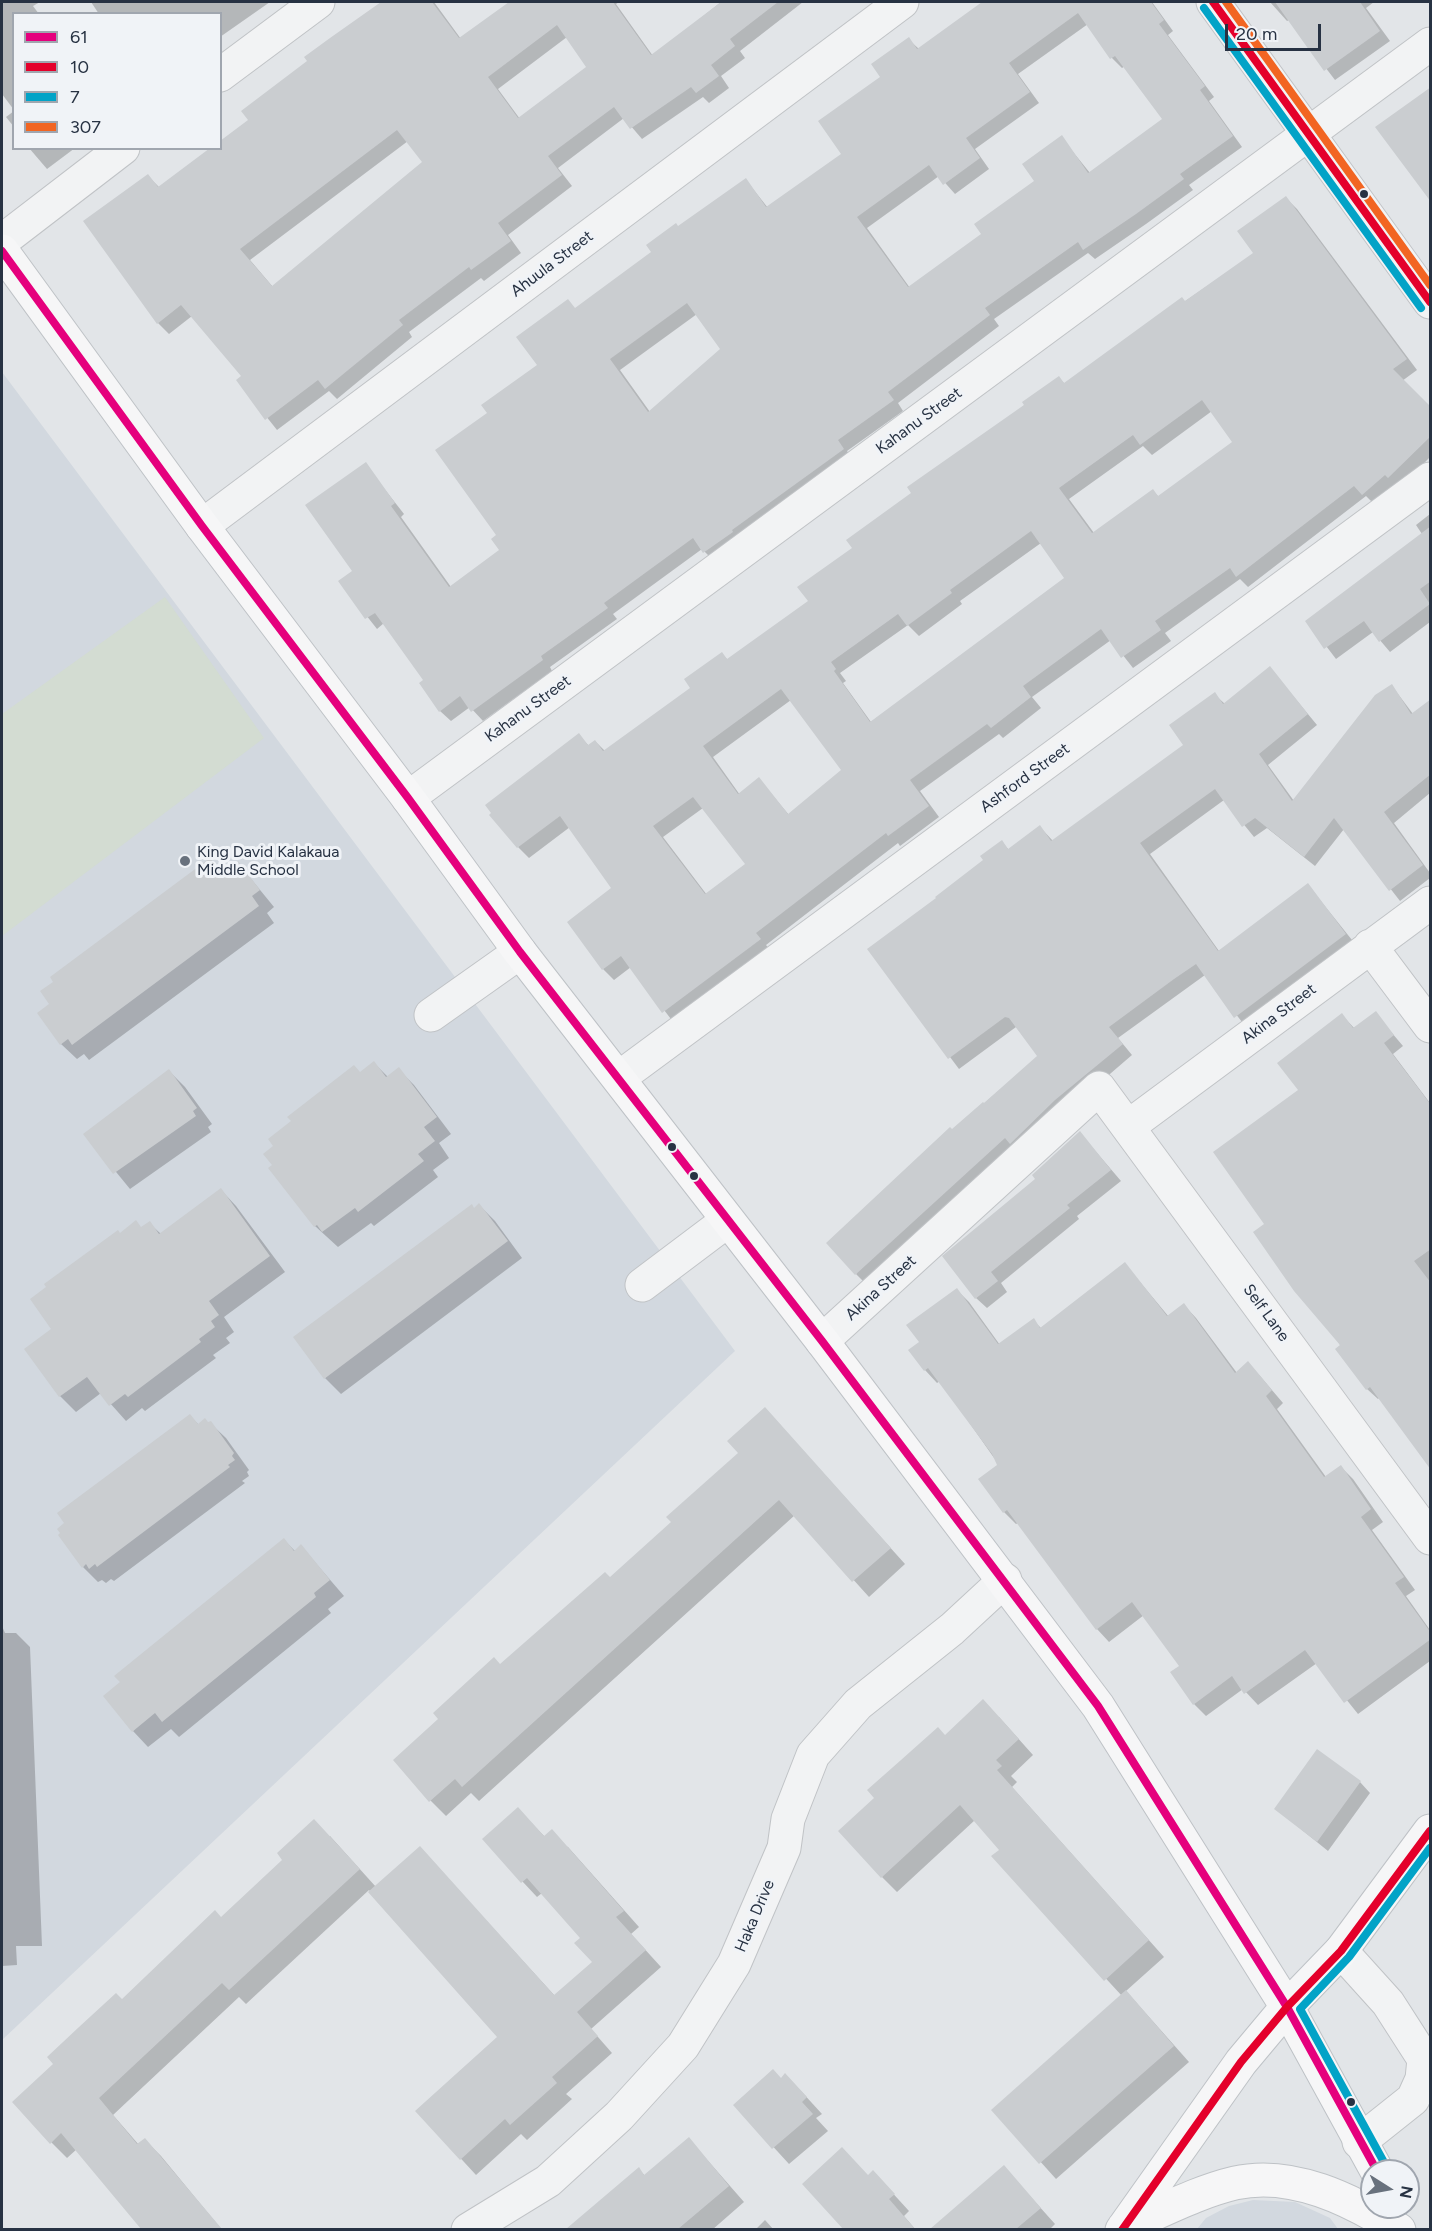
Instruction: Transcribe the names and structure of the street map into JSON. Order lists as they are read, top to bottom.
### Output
{
  "streets": {
    "street": [
      "Ahuula Street",
      "Kahanu Street",
      "Ashford Street",
      "Akina Street",
      "Self Lane",
      "Haka Drive"
    ]
  },
  "crossings": [
    ["Akina Street", "Self Lane"]
  ],
  "places": ["King David Kalakaua Middle School"],
  "lines": [
    "transit line 10",
    "transit line 307",
    "transit line 7",
    "transit line 61"
  ],
  "legend": [
    "61",
    "10",
    "7",
    "307"
  ],
  "scale_bar": "20 m",
  "north": "right"
}
